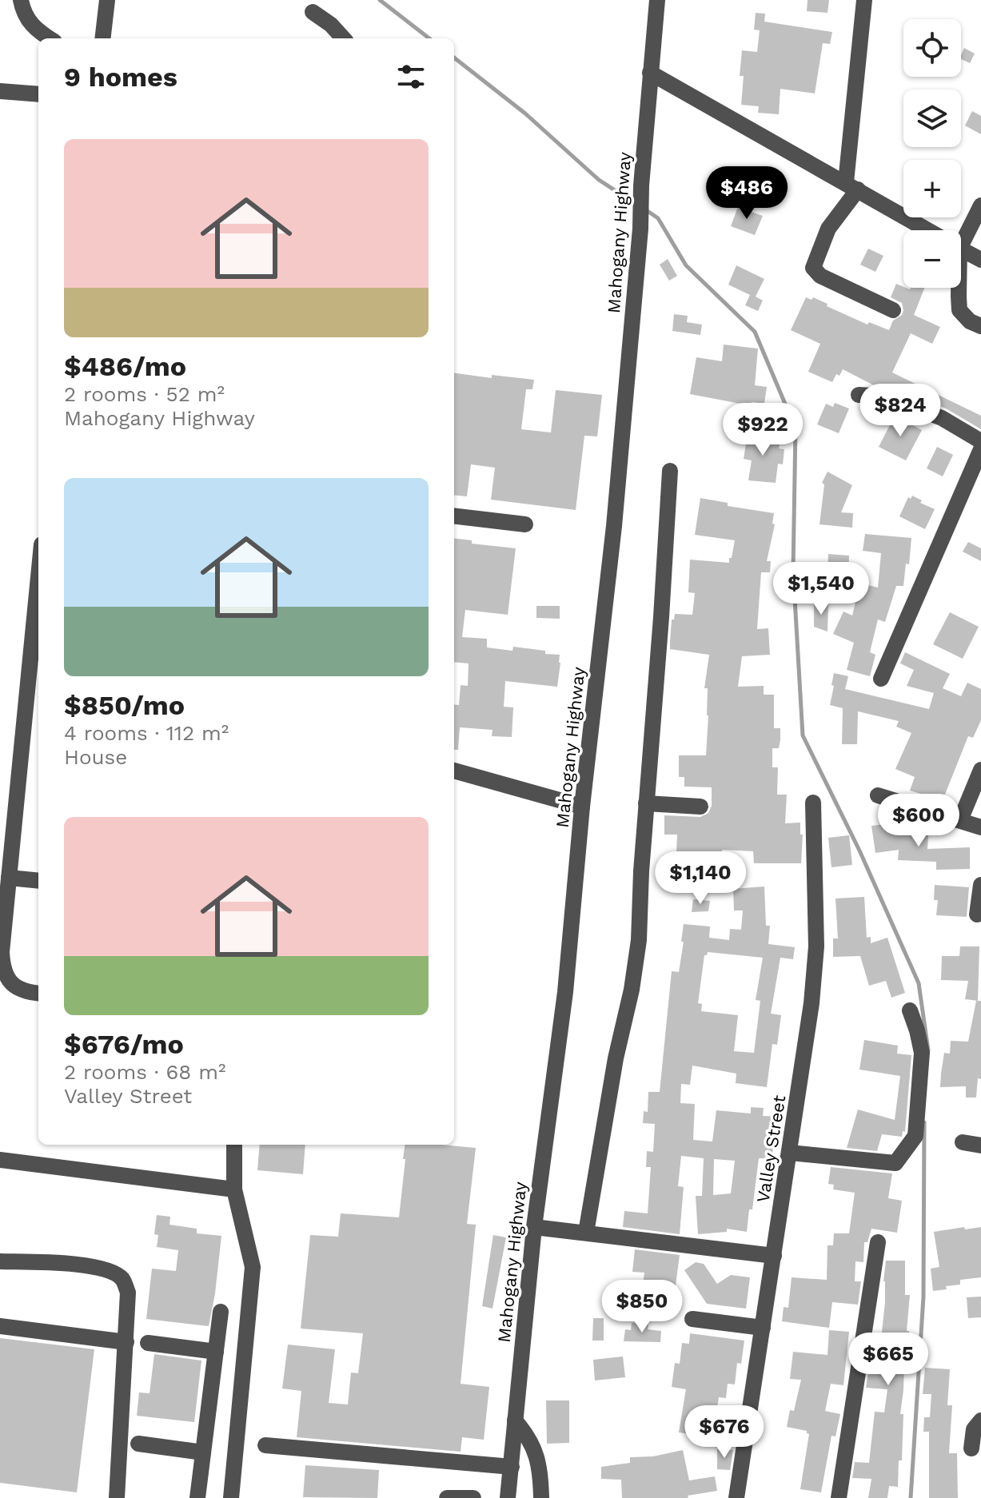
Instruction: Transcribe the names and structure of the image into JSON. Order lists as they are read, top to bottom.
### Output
{
  "streets": {
    "street": ["Mahogany Highway", "Valley Street"]
  },
  "page": {
    "map_buttons": ["+", "−"],
    "heading": "9 homes",
    "list": [
      {
        "name": "$486/mo",
        "note": "2 rooms · 52 m² · Mahogany Highway"
      },
      {
        "name": "$850/mo",
        "note": "4 rooms · 112 m² · House"
      },
      {
        "name": "$676/mo",
        "note": "2 rooms · 68 m² · Valley Street"
      }
    ],
    "price": [
      "$486",
      "$824",
      "$922",
      "$1,540",
      "$600",
      "$1,140",
      "$850",
      "$665",
      "$676"
    ]
  }
}
